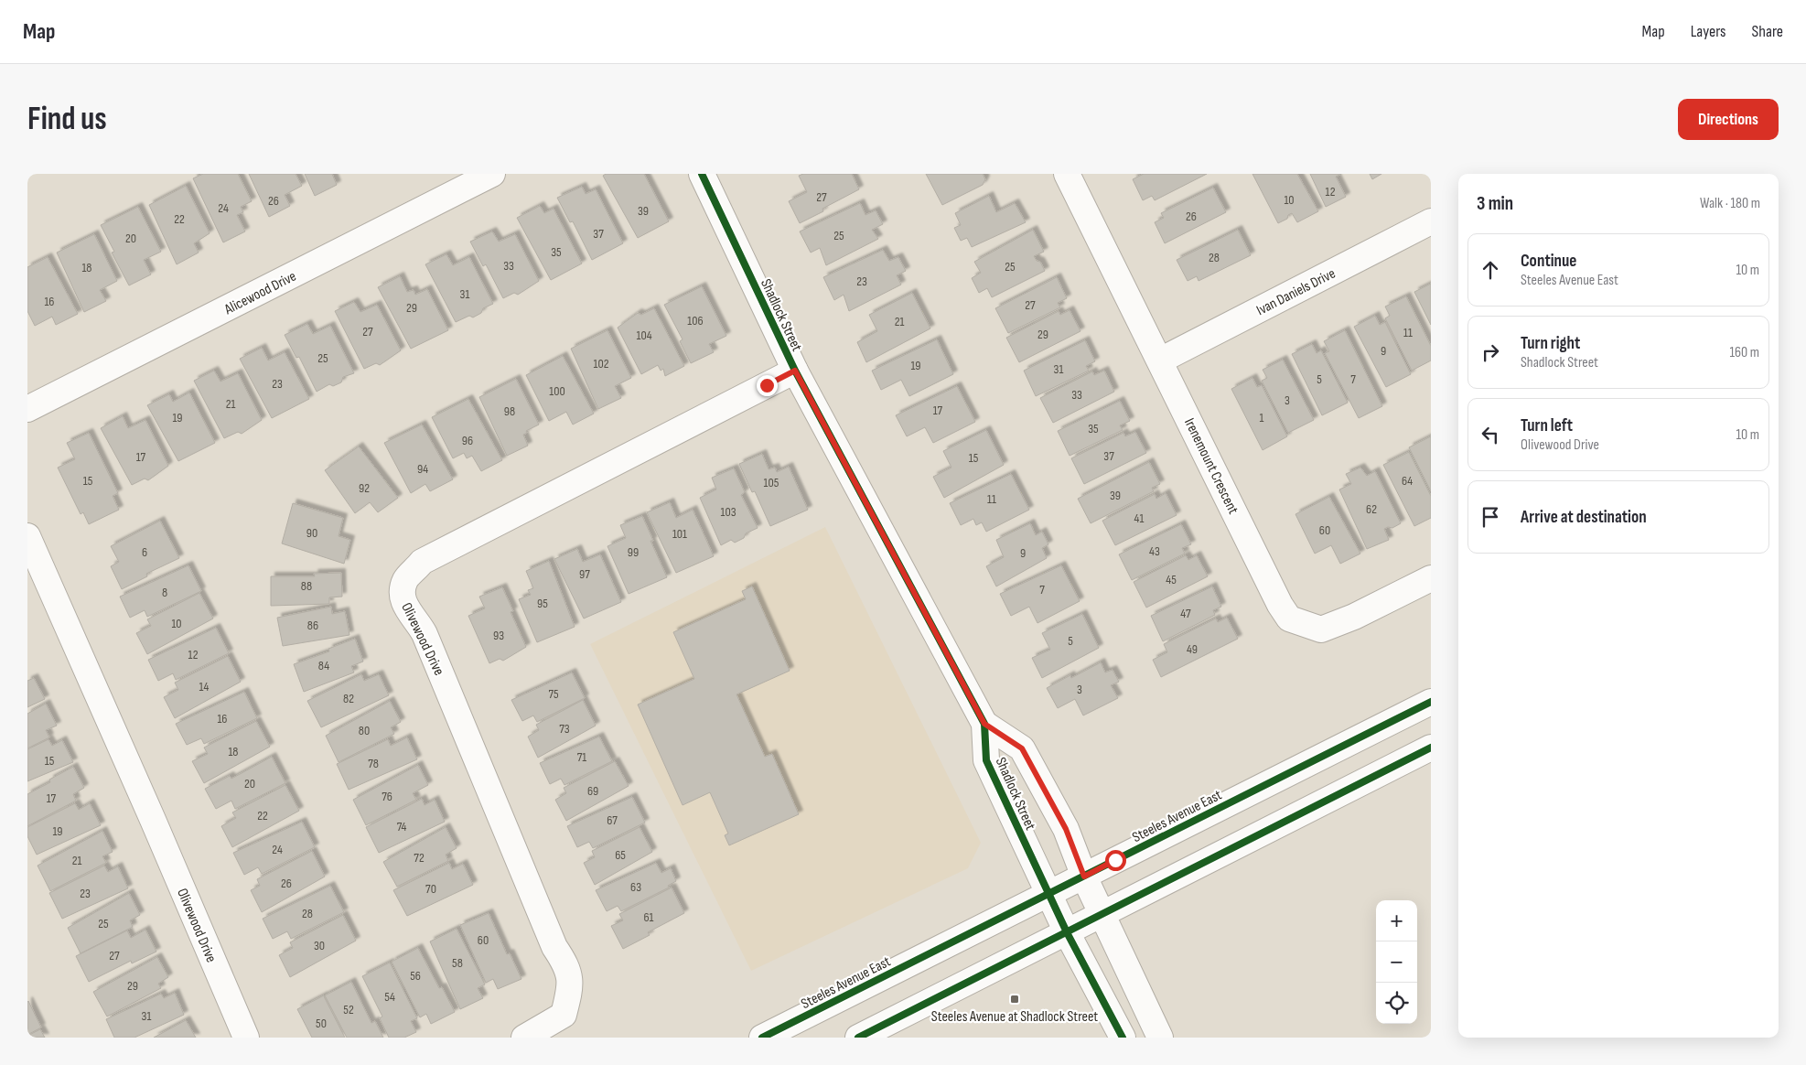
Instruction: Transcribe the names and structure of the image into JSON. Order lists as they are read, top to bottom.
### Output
{
  "streets": {
    "street": [
      "Ivan Daniels Drive",
      "Alicewood Drive",
      "Shadlock Street",
      "Irenemount Crescent",
      "Olivewood Drive",
      "Steeles Avenue East"
    ]
  },
  "crossings": [
    ["Ivan Daniels Drive", "Irenemount Crescent"],
    ["Shadlock Street", "Olivewood Drive"],
    ["Shadlock Street", "Steeles Avenue East"]
  ],
  "places": {
    "transit": ["Steeles Avenue at Shadlock Street"]
  },
  "house_numbers": [
    "12",
    "27",
    "10",
    "26",
    "24",
    "39",
    "26",
    "22",
    "37",
    "25",
    "20",
    "35",
    "28",
    "33",
    "25",
    "18",
    "23",
    "31",
    "16",
    "27",
    "29",
    "106",
    "21",
    "27",
    "11",
    "29",
    "104",
    "9",
    "25",
    "102",
    "19",
    "31",
    "5",
    "7",
    "23",
    "100",
    "33",
    "3",
    "21",
    "17",
    "98",
    "19",
    "1",
    "35",
    "96",
    "37",
    "17",
    "15",
    "94",
    "15",
    "64",
    "105",
    "92",
    "39",
    "11",
    "62",
    "103",
    "41",
    "60",
    "90",
    "101",
    "43",
    "6",
    "99",
    "9",
    "97",
    "45",
    "88",
    "7",
    "8",
    "95",
    "47",
    "10",
    "86",
    "93",
    "5",
    "49",
    "12",
    "84",
    "14",
    "3",
    "75",
    "82",
    "16",
    "73",
    "80",
    "18",
    "71",
    "15",
    "78",
    "20",
    "69",
    "76",
    "17",
    "22",
    "67",
    "74",
    "19",
    "24",
    "65",
    "72",
    "21",
    "26",
    "63",
    "70",
    "23",
    "28",
    "61",
    "25",
    "60",
    "30",
    "27",
    "58",
    "56",
    "29",
    "54",
    "52",
    "31",
    "50"
  ],
  "page": {
    "header": "Map",
    "nav": ["Map", "Layers", "Share"],
    "buttons": "Directions",
    "title": "Find us",
    "heading": ["3 min", "Walk · 180 m"],
    "list": [
      ["Continue", "Steeles Avenue East", "10 m"],
      ["Turn right", "Shadlock Street", "160 m"],
      ["Turn left", "Olivewood Drive", "10 m"],
      "Arrive at destination"
    ],
    "map_buttons": ["+", "−"]
  }
}
